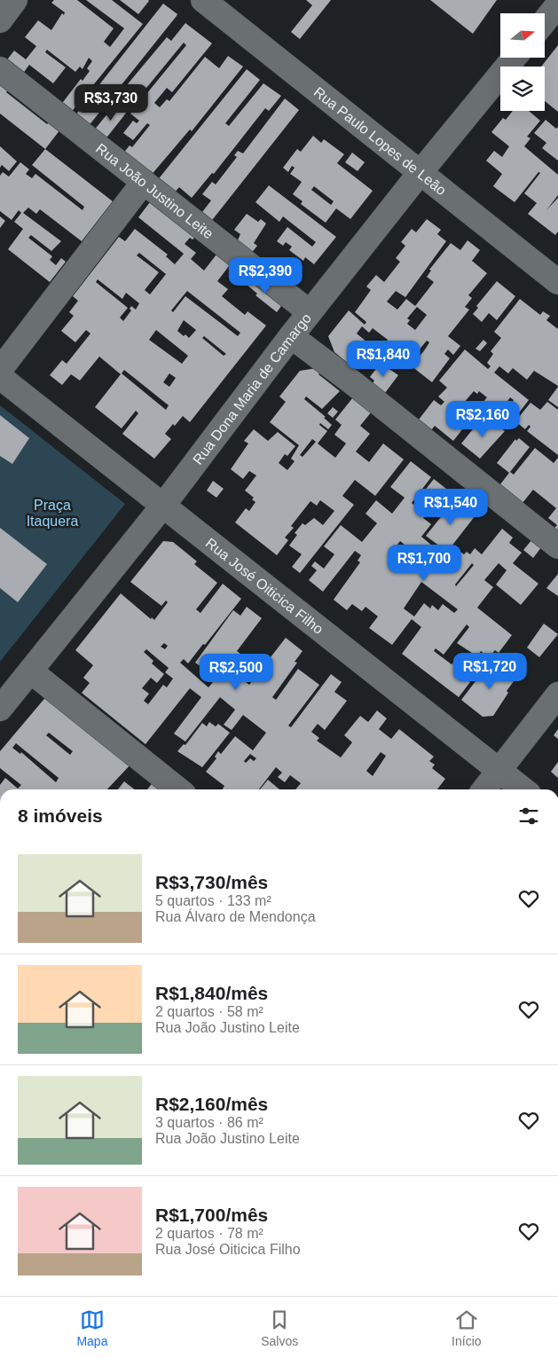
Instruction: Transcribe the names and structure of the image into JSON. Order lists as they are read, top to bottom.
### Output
{
  "streets": {
    "street": [
      "Rua Paulo Lopes de Leão",
      "Rua João Justino Leite",
      "Rua Dona Maria de Camargo",
      "Rua José Oiticica Filho"
    ]
  },
  "crossings": [
    ["Rua Paulo Lopes de Leão", "Rua Dona Maria de Camargo"],
    ["Rua João Justino Leite", "Rua Dona Maria de Camargo"],
    ["Rua Dona Maria de Camargo", "Rua José Oiticica Filho"]
  ],
  "parks": ["Praça Itaquera"],
  "north": "right",
  "page": {
    "price": [
      "R$3,730",
      "R$2,390",
      "R$1,840",
      "R$2,160",
      "R$1,540",
      "R$1,700",
      "R$1,720",
      "R$2,500"
    ],
    "heading": "8 imóveis",
    "list": [
      {
        "name": "R$3,730/mês",
        "note": "5 quartos · 133 m² · Rua Álvaro de Mendonça"
      },
      {
        "name": "R$1,840/mês",
        "note": "2 quartos · 58 m² · Rua João Justino Leite"
      },
      {
        "name": "R$2,160/mês",
        "note": "3 quartos · 86 m² · Rua João Justino Leite"
      },
      {
        "name": "R$1,700/mês",
        "note": "2 quartos · 78 m² · Rua José Oiticica Filho"
      }
    ],
    "tabs": ["Mapa", "Salvos", "Início"]
  }
}
